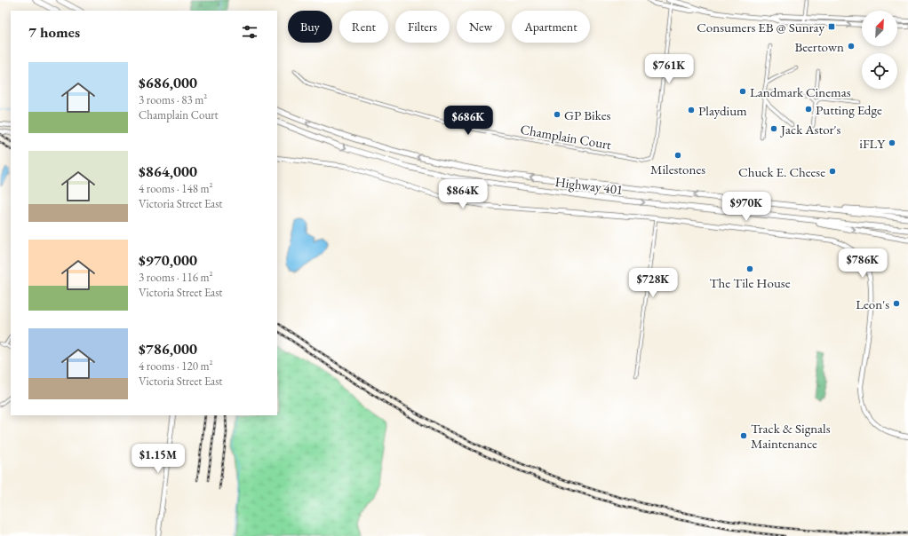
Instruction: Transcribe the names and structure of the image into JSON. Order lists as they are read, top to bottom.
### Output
{
  "streets": {
    "highway": ["Highway 401"],
    "street": ["Champlain Court"]
  },
  "places": {
    "transit": ["Consumers EB @ Sunray"],
    "other": [
      "Beertown",
      "Landmark Cinemas",
      "Putting Edge",
      "Playdium",
      "GP Bikes",
      "Jack Astor's",
      "iFLY",
      "Milestones",
      "Chuck E. Cheese",
      "The Tile House",
      "Leon's",
      "Track & Signals Maintenance"
    ]
  },
  "north": "top right",
  "page": {
    "chip": [
      "Buy",
      "Rent",
      "Filters",
      "New",
      "Apartment"
    ],
    "heading": "7 homes",
    "list": [
      {
        "name": "$686,000",
        "note": "3 rooms · 83 m² · Champlain Court"
      },
      {
        "name": "$864,000",
        "note": "4 rooms · 148 m² · Victoria Street East"
      },
      {
        "name": "$970,000",
        "note": "3 rooms · 116 m² · Victoria Street East"
      },
      {
        "name": "$786,000",
        "note": "4 rooms · 120 m² · Victoria Street East"
      }
    ],
    "price": [
      "$761K",
      "$686K",
      "$864K",
      "$970K",
      "$786K",
      "$728K",
      "$1.15M"
    ]
  }
}
